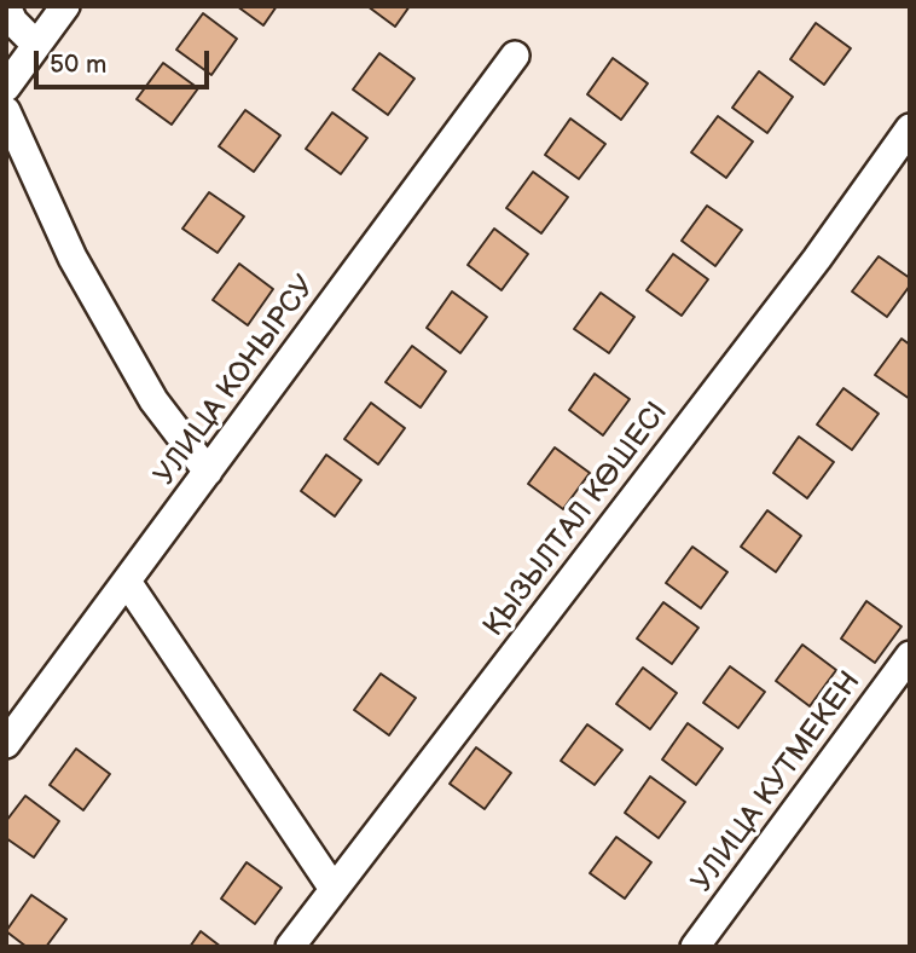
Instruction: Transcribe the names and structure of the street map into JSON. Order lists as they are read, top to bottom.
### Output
{
  "streets": {
    "street": ["УЛИЦА КОНЫРСУ", "ҚЫЗЫЛТАЛ КӨШЕСІ", "УЛИЦА КУТМЕКЕН"]
  },
  "scale_bar": "50 m"
}
